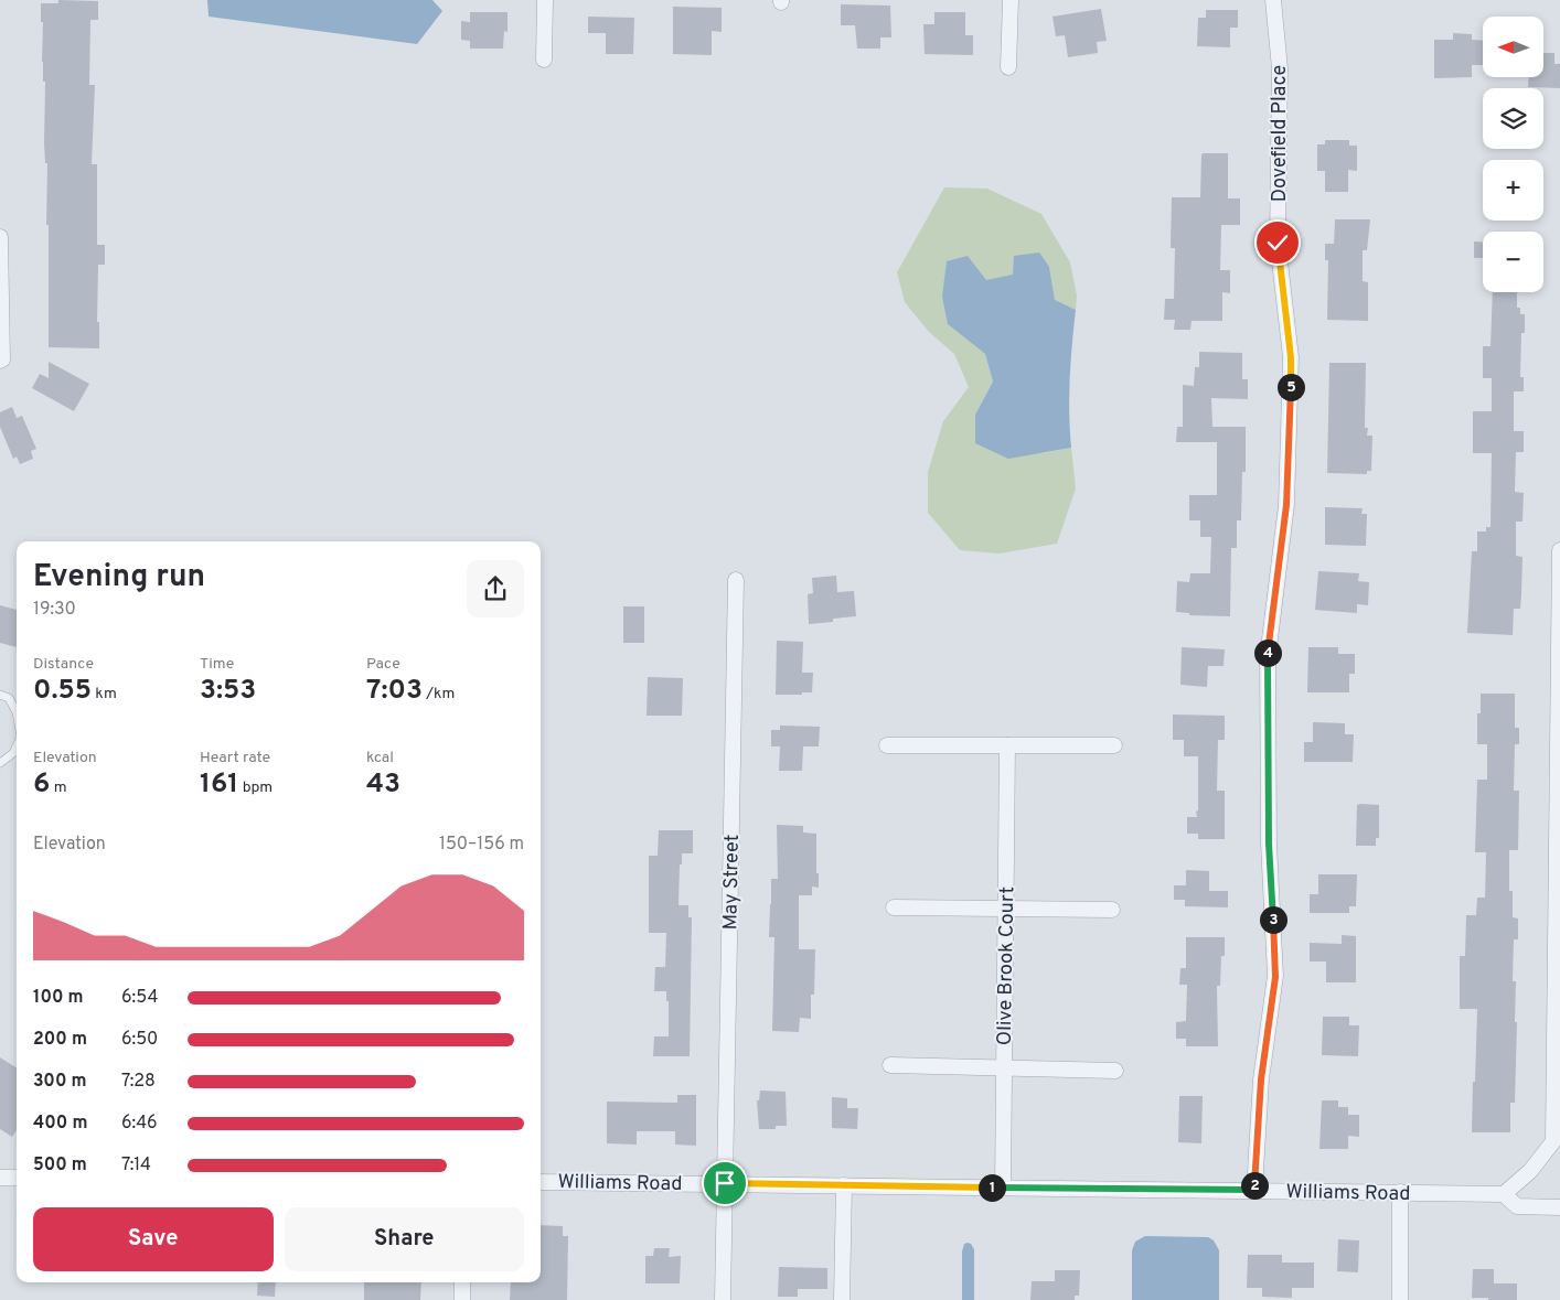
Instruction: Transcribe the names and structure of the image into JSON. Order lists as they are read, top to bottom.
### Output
{
  "streets": {
    "street": [
      "Dovefield Place",
      "May Street",
      "Olive Brook Court",
      "Williams Road"
    ]
  },
  "crossings": [
    ["Dovefield Place", "Williams Road"],
    ["May Street", "Williams Road"],
    ["Olive Brook Court", "Williams Road"]
  ],
  "north": "left",
  "page": {
    "map_buttons": ["+", "−"],
    "pins": [
      "5",
      "4",
      "3",
      "2",
      "1"
    ],
    "heading": ["Evening run", "19:30"],
    "stats": [
      ["Distance", "0.55 km"],
      ["Time", "3:53"],
      ["Pace", "7:03 /km"],
      ["Elevation", "6 m"],
      ["Heart rate", "161 bpm"],
      ["kcal", "43"]
    ],
    "chart": ["Elevation", "150–156 m"],
    "list": [
      {
        "name": "100 m",
        "note": "6:54"
      },
      {
        "name": "200 m",
        "note": "6:50"
      },
      {
        "name": "300 m",
        "note": "7:28"
      },
      {
        "name": "400 m",
        "note": "6:46"
      },
      {
        "name": "500 m",
        "note": "7:14"
      }
    ],
    "buttons": ["Save", "Share"]
  }
}
